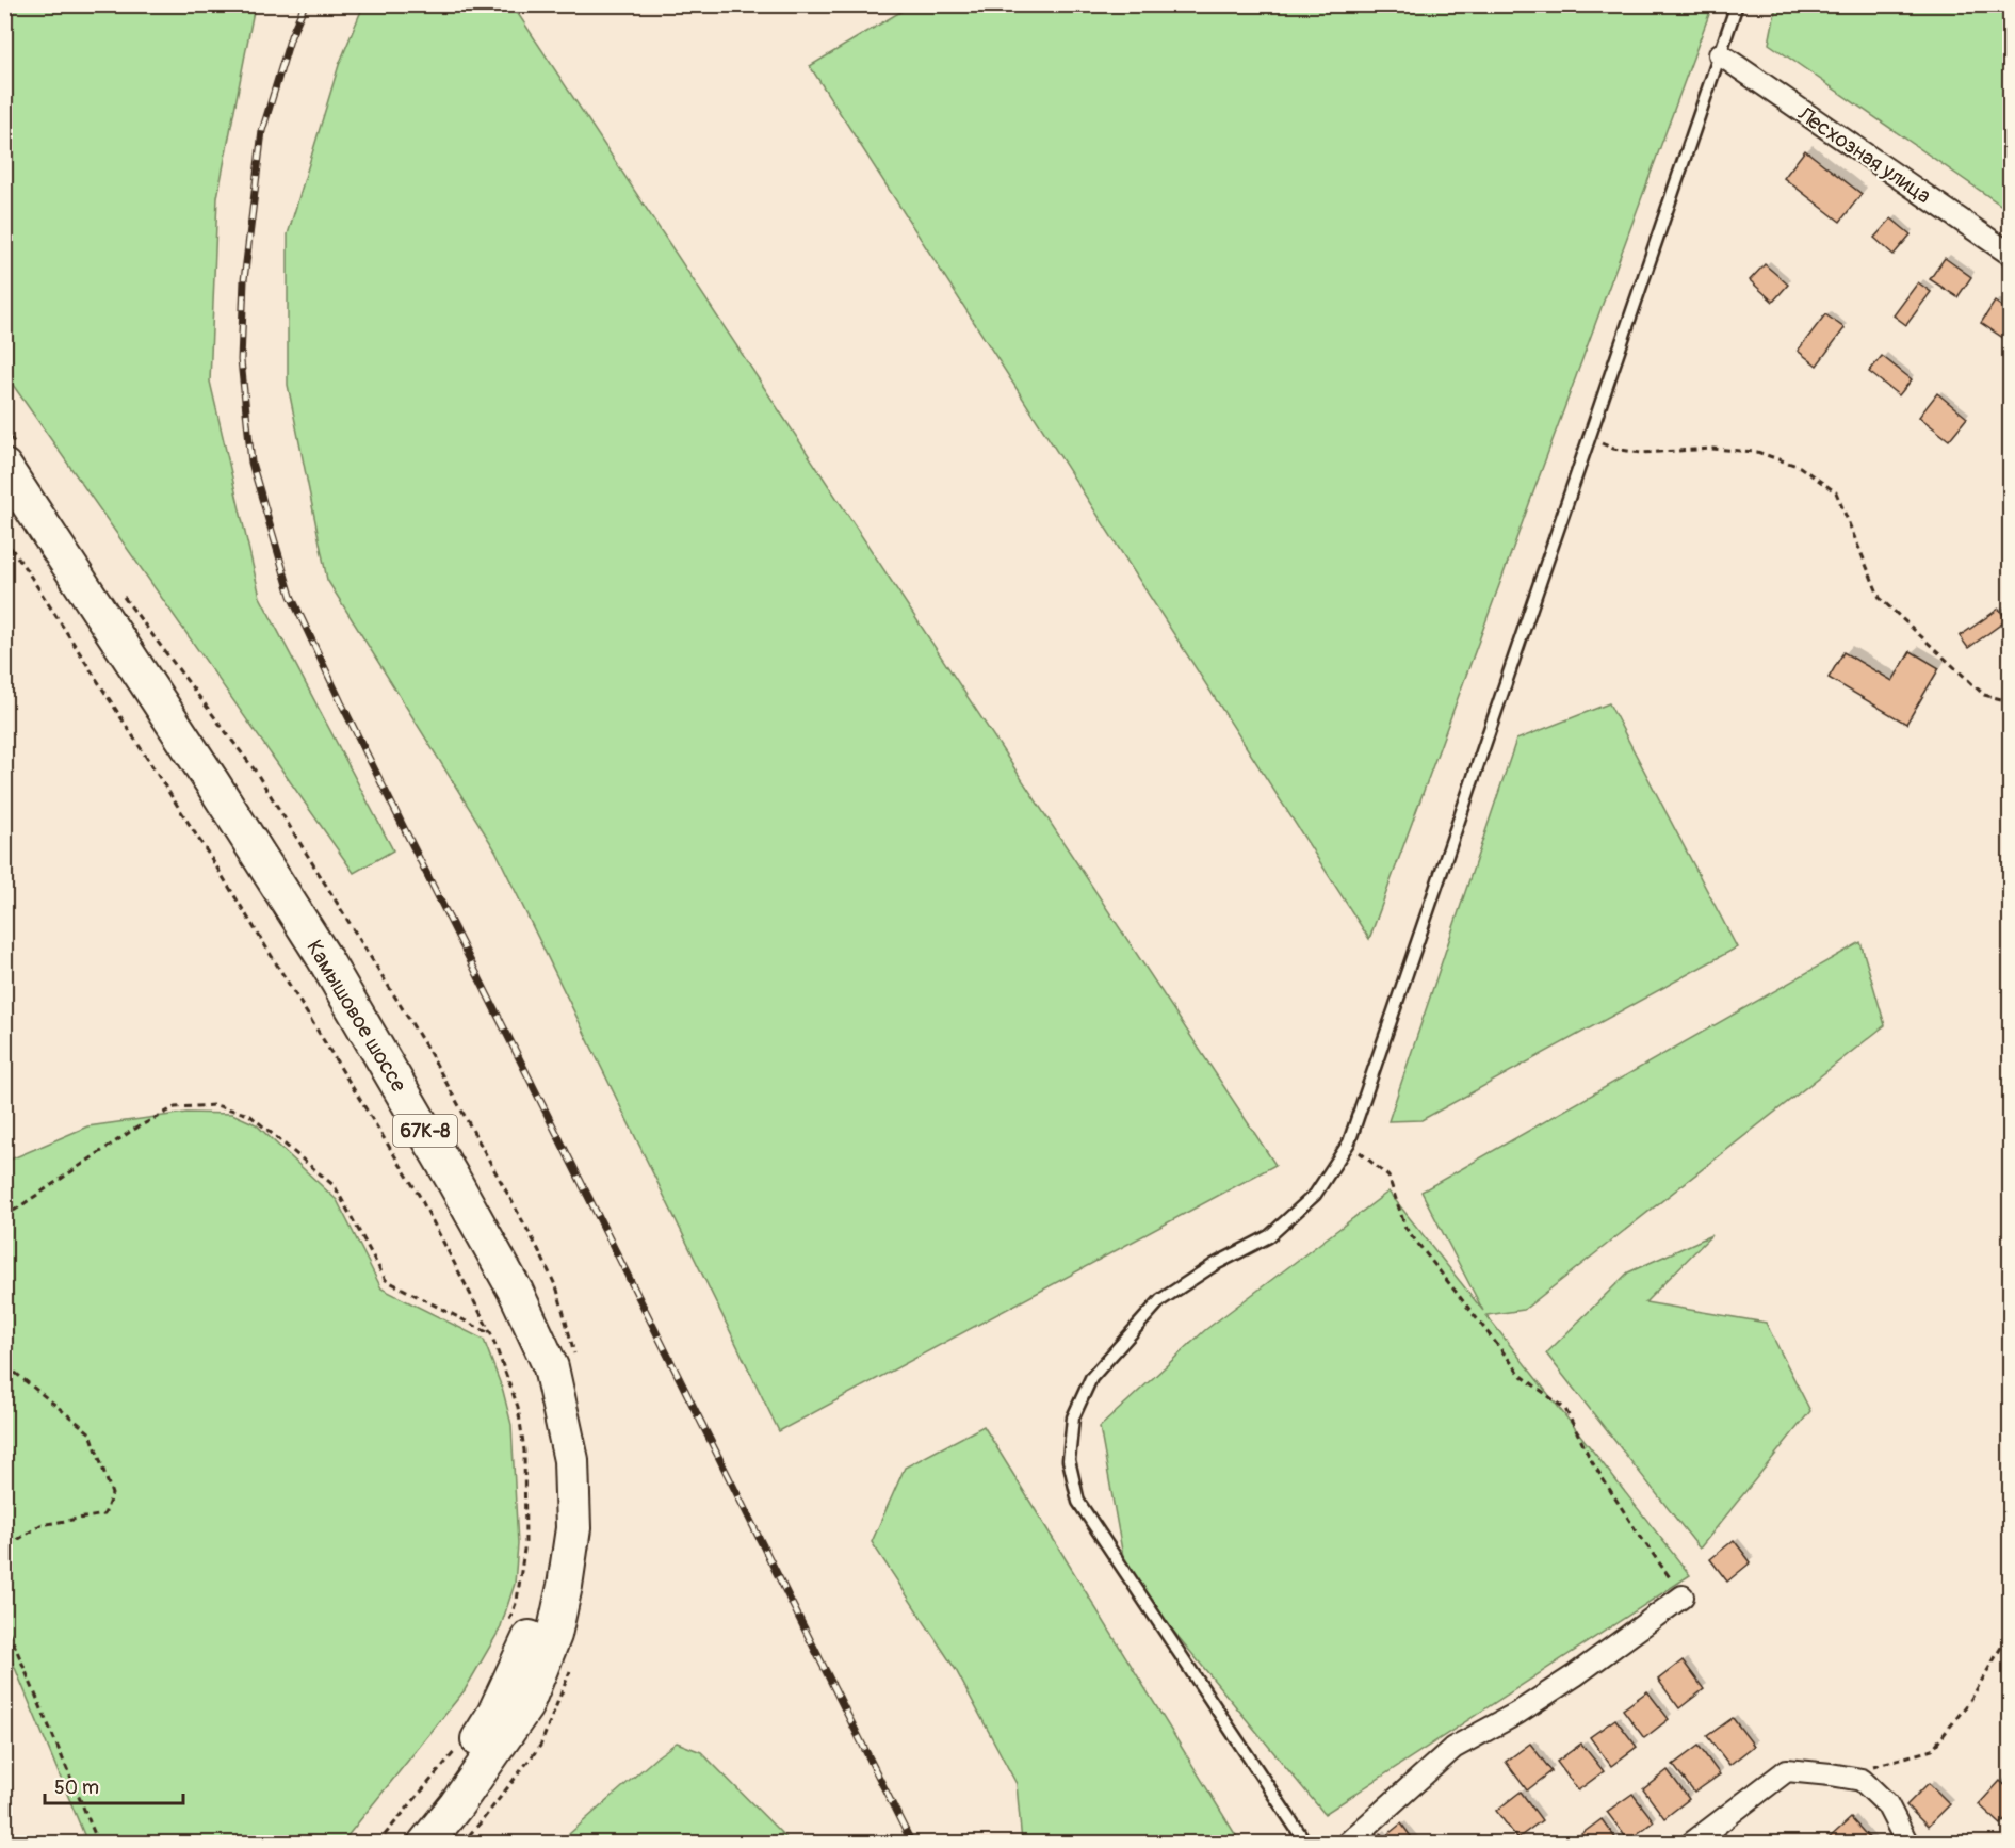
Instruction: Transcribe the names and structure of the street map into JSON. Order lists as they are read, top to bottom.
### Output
{
  "streets": {
    "main road": ["Камышовое шоссе", "67К-8"],
    "street": ["Лесхозная улица"]
  },
  "scale_bar": "50 m"
}
